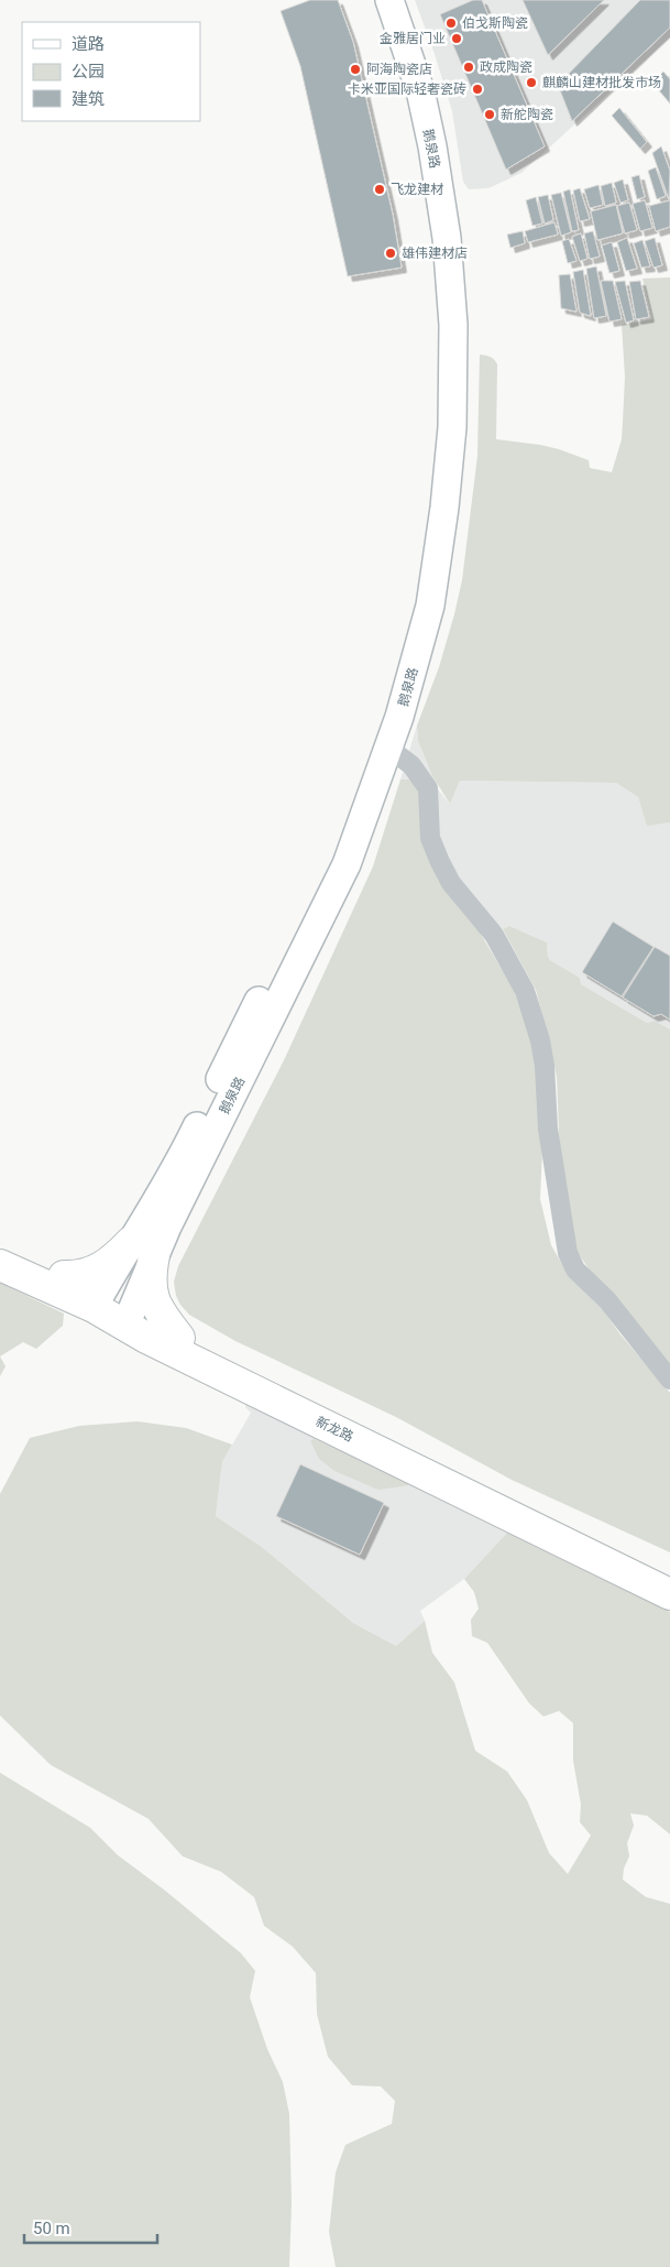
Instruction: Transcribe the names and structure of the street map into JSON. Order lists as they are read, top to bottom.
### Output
{
  "streets": {
    "main road": ["鹅泉路", "新龙路"]
  },
  "crossings": [
    ["鹅泉路", "新龙路"]
  ],
  "places": [
    "伯戈斯陶瓷",
    "金雅居门业",
    "政成陶瓷",
    "阿海陶瓷店",
    "麒麟山建材批发市场",
    "卡米亚国际轻奢瓷砖",
    "新舵陶瓷",
    "飞龙建材",
    "雄伟建材店"
  ],
  "legend": ["道路", "公园", "建筑"],
  "scale_bar": "50 m"
}
